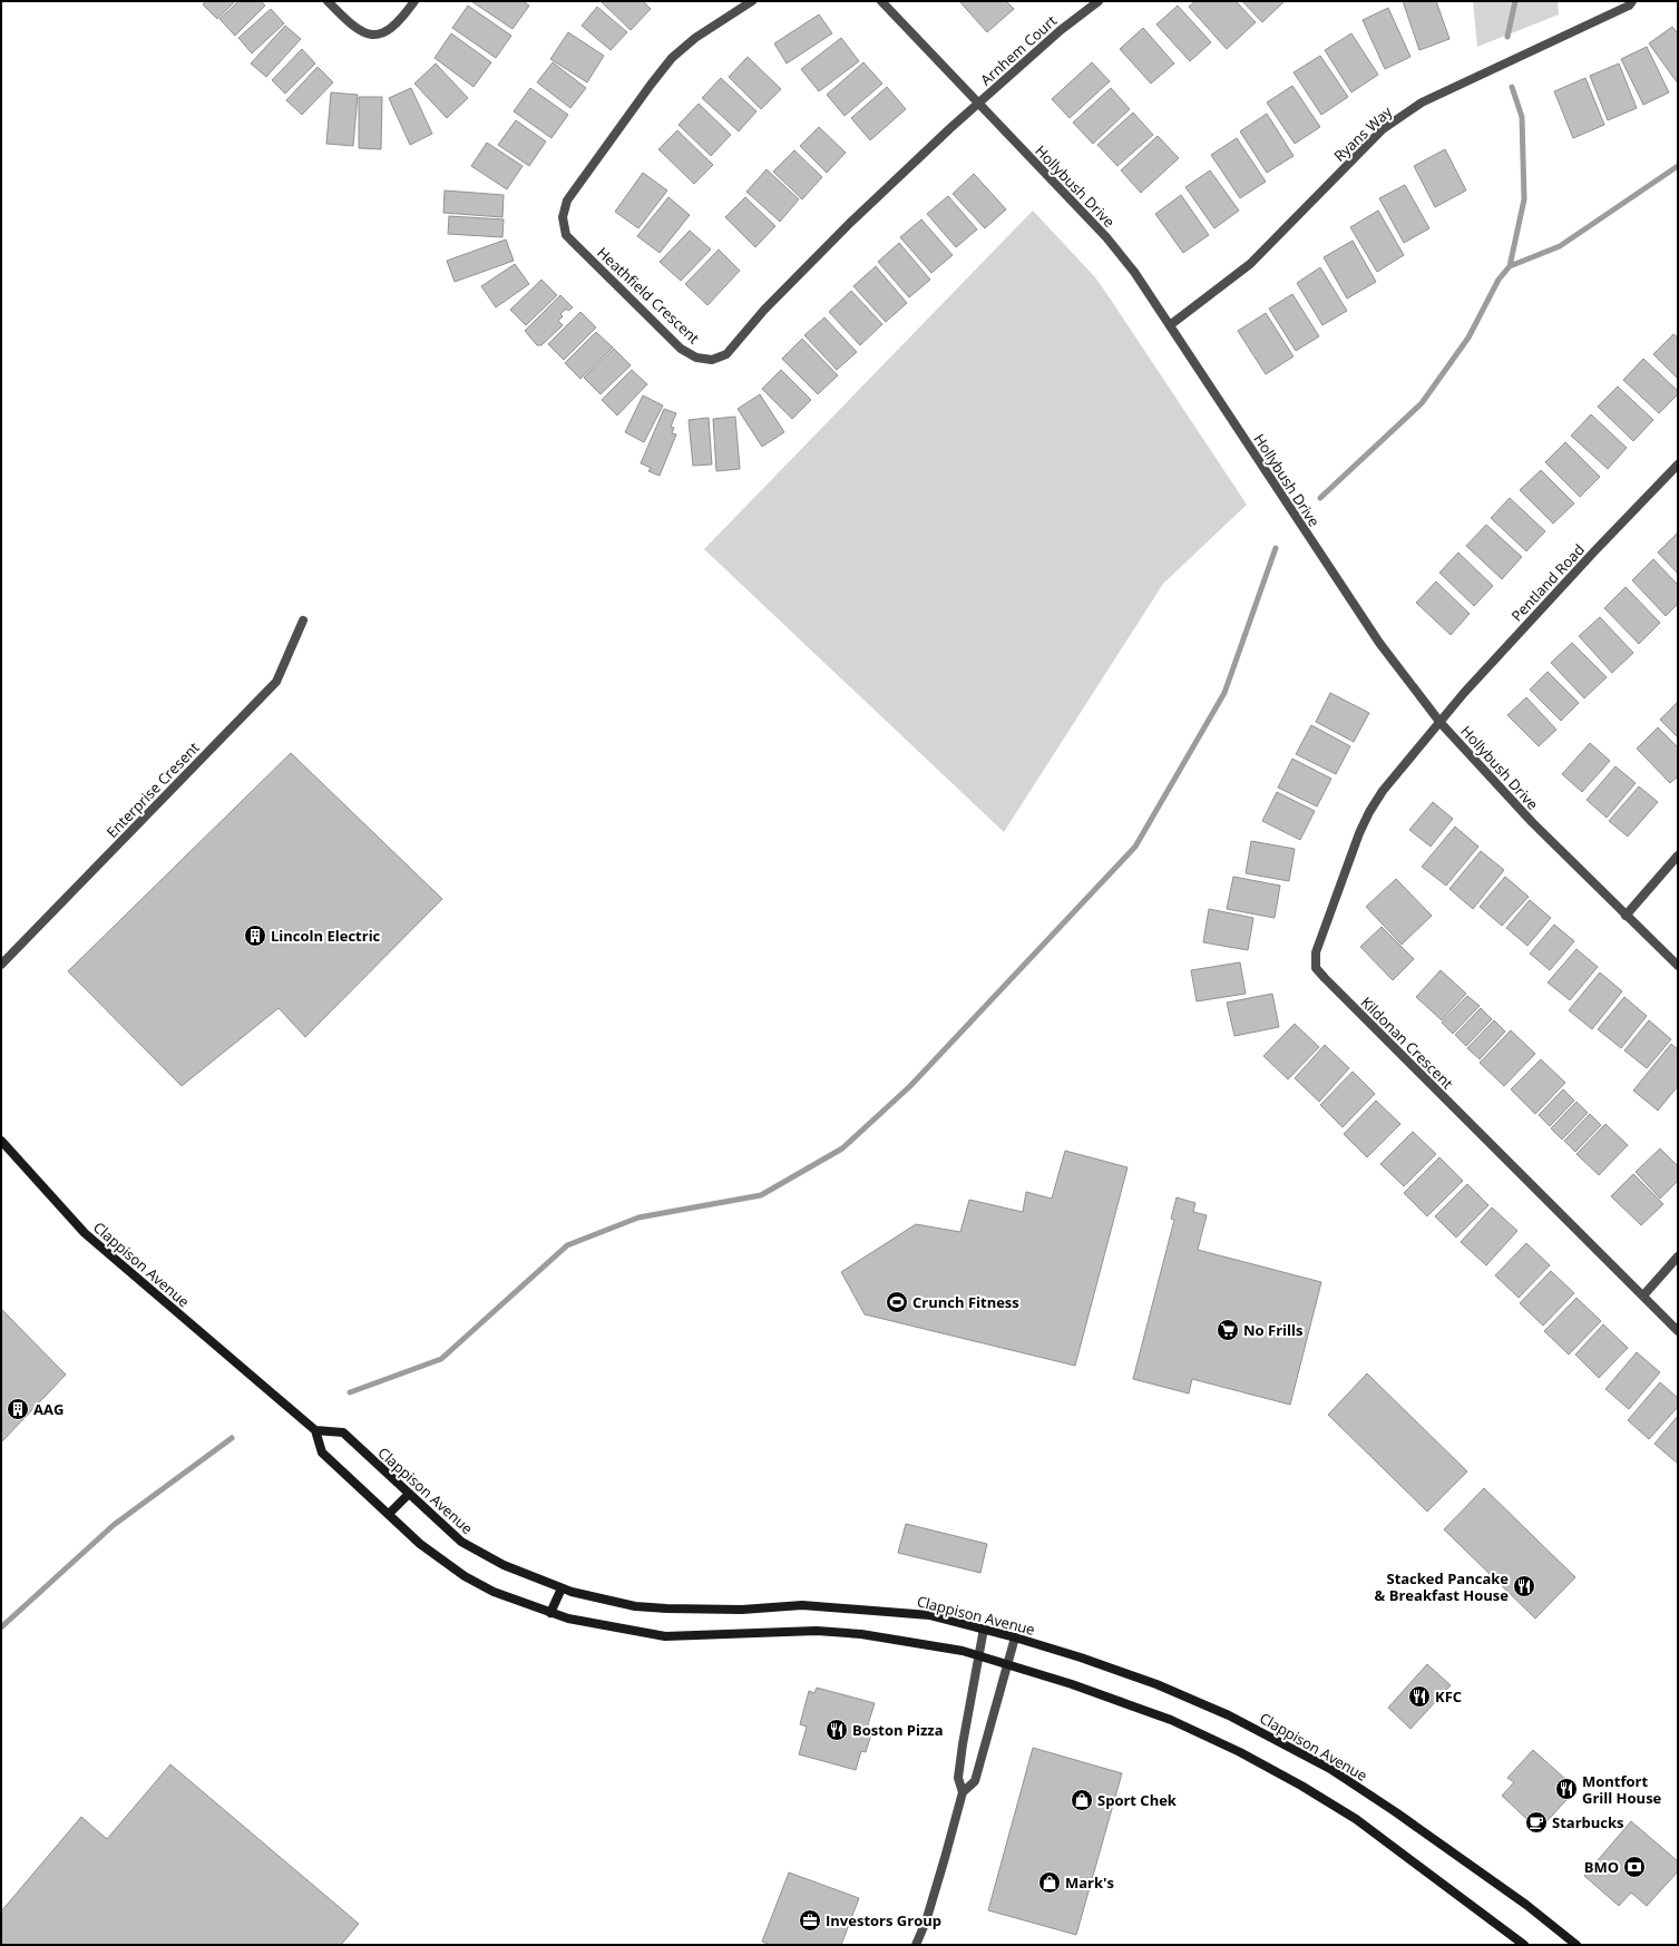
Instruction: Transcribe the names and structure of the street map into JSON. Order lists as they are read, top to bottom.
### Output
{
  "streets": {
    "main road": ["Clappison Avenue"],
    "street": [
      "Arnhem Court",
      "Ryans Way",
      "Hollybush Drive",
      "Heathfield Crescent",
      "Pentland Road",
      "Enterprise Cresent",
      "Kildonan Crescent"
    ]
  },
  "crossings": [
    ["Arnhem Court", "Hollybush Drive"],
    ["Arnhem Court", "Heathfield Crescent"],
    ["Ryans Way", "Hollybush Drive"],
    ["Hollybush Drive", "Heathfield Crescent"],
    ["Hollybush Drive", "Pentland Road"],
    ["Hollybush Drive", "Kildonan Crescent"],
    ["Pentland Road", "Kildonan Crescent"]
  ],
  "places": {
    "building": ["Lincoln Electric", "AAG"],
    "sports": ["Crunch Fitness"],
    "supermarket": ["No Frills"],
    "restaurant": [
      "Stacked Pancake & Breakfast House",
      "KFC",
      "Boston Pizza",
      "Montfort Grill House"
    ],
    "shop": ["Sport Chek", "Mark's"],
    "cafe": ["Starbucks"],
    "bank": ["BMO"],
    "office": ["Investors Group"]
  }
}
